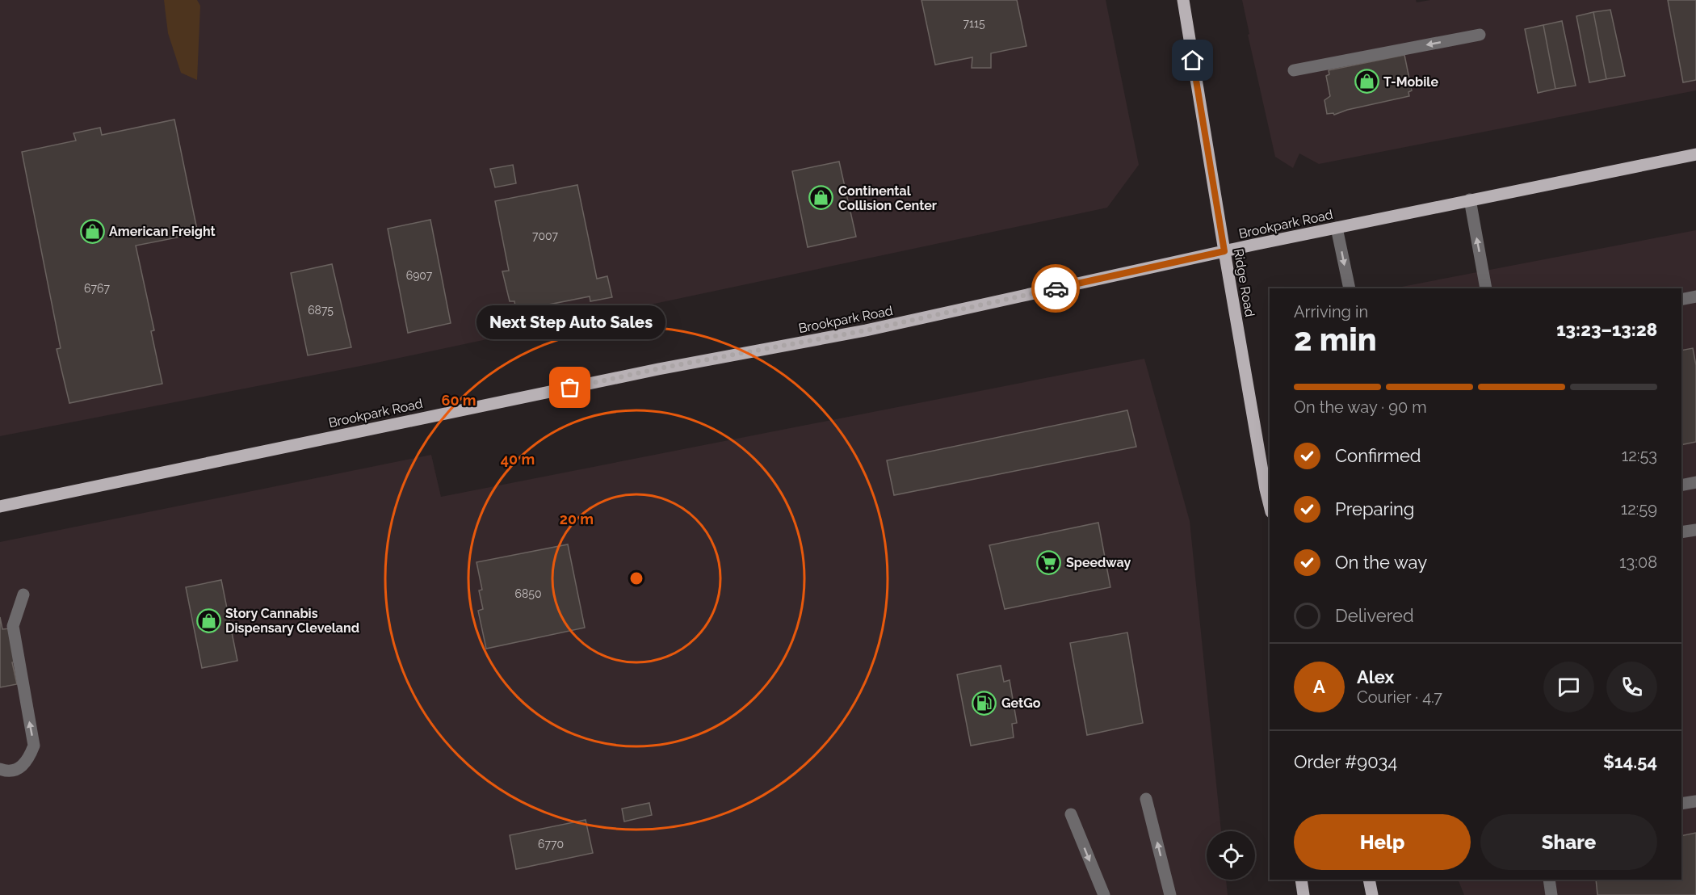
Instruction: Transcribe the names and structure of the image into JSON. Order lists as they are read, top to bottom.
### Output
{
  "streets": {
    "main road": ["Brookpark Road", "Ridge Road"]
  },
  "crossings": [
    ["Brookpark Road", "Ridge Road"]
  ],
  "places": {
    "shop": [
      "T-Mobile",
      "Continental Collision Center",
      "American Freight",
      "Story Cannabis Dispensary Cleveland"
    ],
    "other": ["Next Step Auto Sales"],
    "supermarket": ["Speedway"],
    "fuel station": ["GetGo"]
  },
  "house_numbers": [
    "7115",
    "7007",
    "6907",
    "6767",
    "6875",
    "6850",
    "6770"
  ],
  "page": {
    "heading": ["2 min", "Arriving in", "13:23–13:28"],
    "panel": [
      "Alex",
      "Courier · 4.7",
      "Order #9034",
      "$14.54"
    ],
    "bubble": "Next Step Auto Sales",
    "bar": "On the way · 90 m",
    "list": [
      ["Confirmed", "12:53"],
      ["Preparing", "12:59"],
      ["On the way", "13:08"],
      "Delivered"
    ],
    "round": "A",
    "buttons": ["Help", "Share"]
  },
  "rings": ["60 m", "40 m", "20 m"]
}
